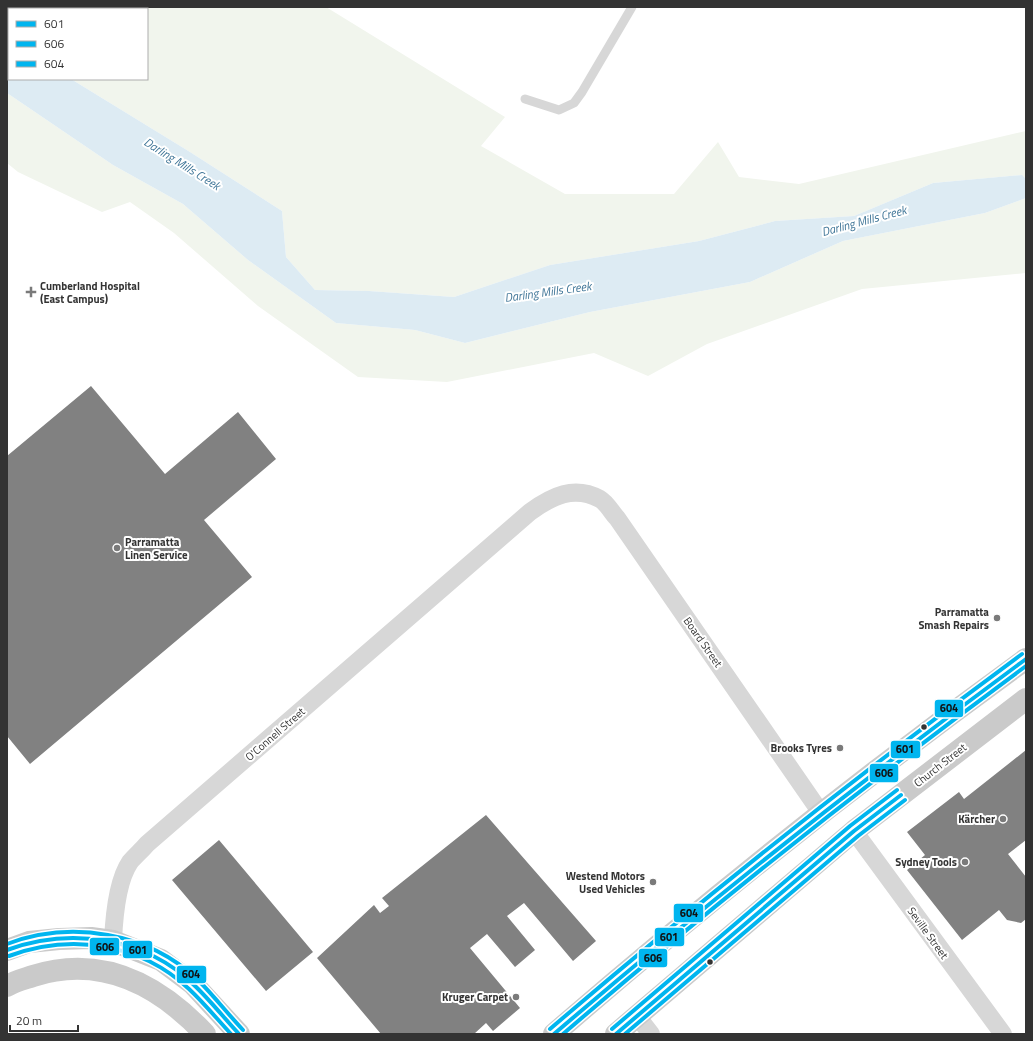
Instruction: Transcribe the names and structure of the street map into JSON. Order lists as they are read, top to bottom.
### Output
{
  "streets": {
    "main road": ["Church Street"],
    "street": ["Board Street", "O'Connell Street", "Seville Street"]
  },
  "crossings": [
    ["Board Street", "O'Connell Street"],
    ["Church Street", "Seville Street"]
  ],
  "water": ["Darling Mills Creek"],
  "places": {
    "health": ["Cumberland Hospital (East Campus)"],
    "other": [
      "Parramatta Linen Service",
      "Parramatta Smash Repairs",
      "Brooks Tyres",
      "Kärcher",
      "Sydney Tools",
      "Westend Motors Used Vehicles",
      "Kruger Carpet"
    ]
  },
  "lines": ["transit line 604", "transit line 601", "transit line 606"],
  "legend": ["601", "606", "604"],
  "scale_bar": "20 m"
}
